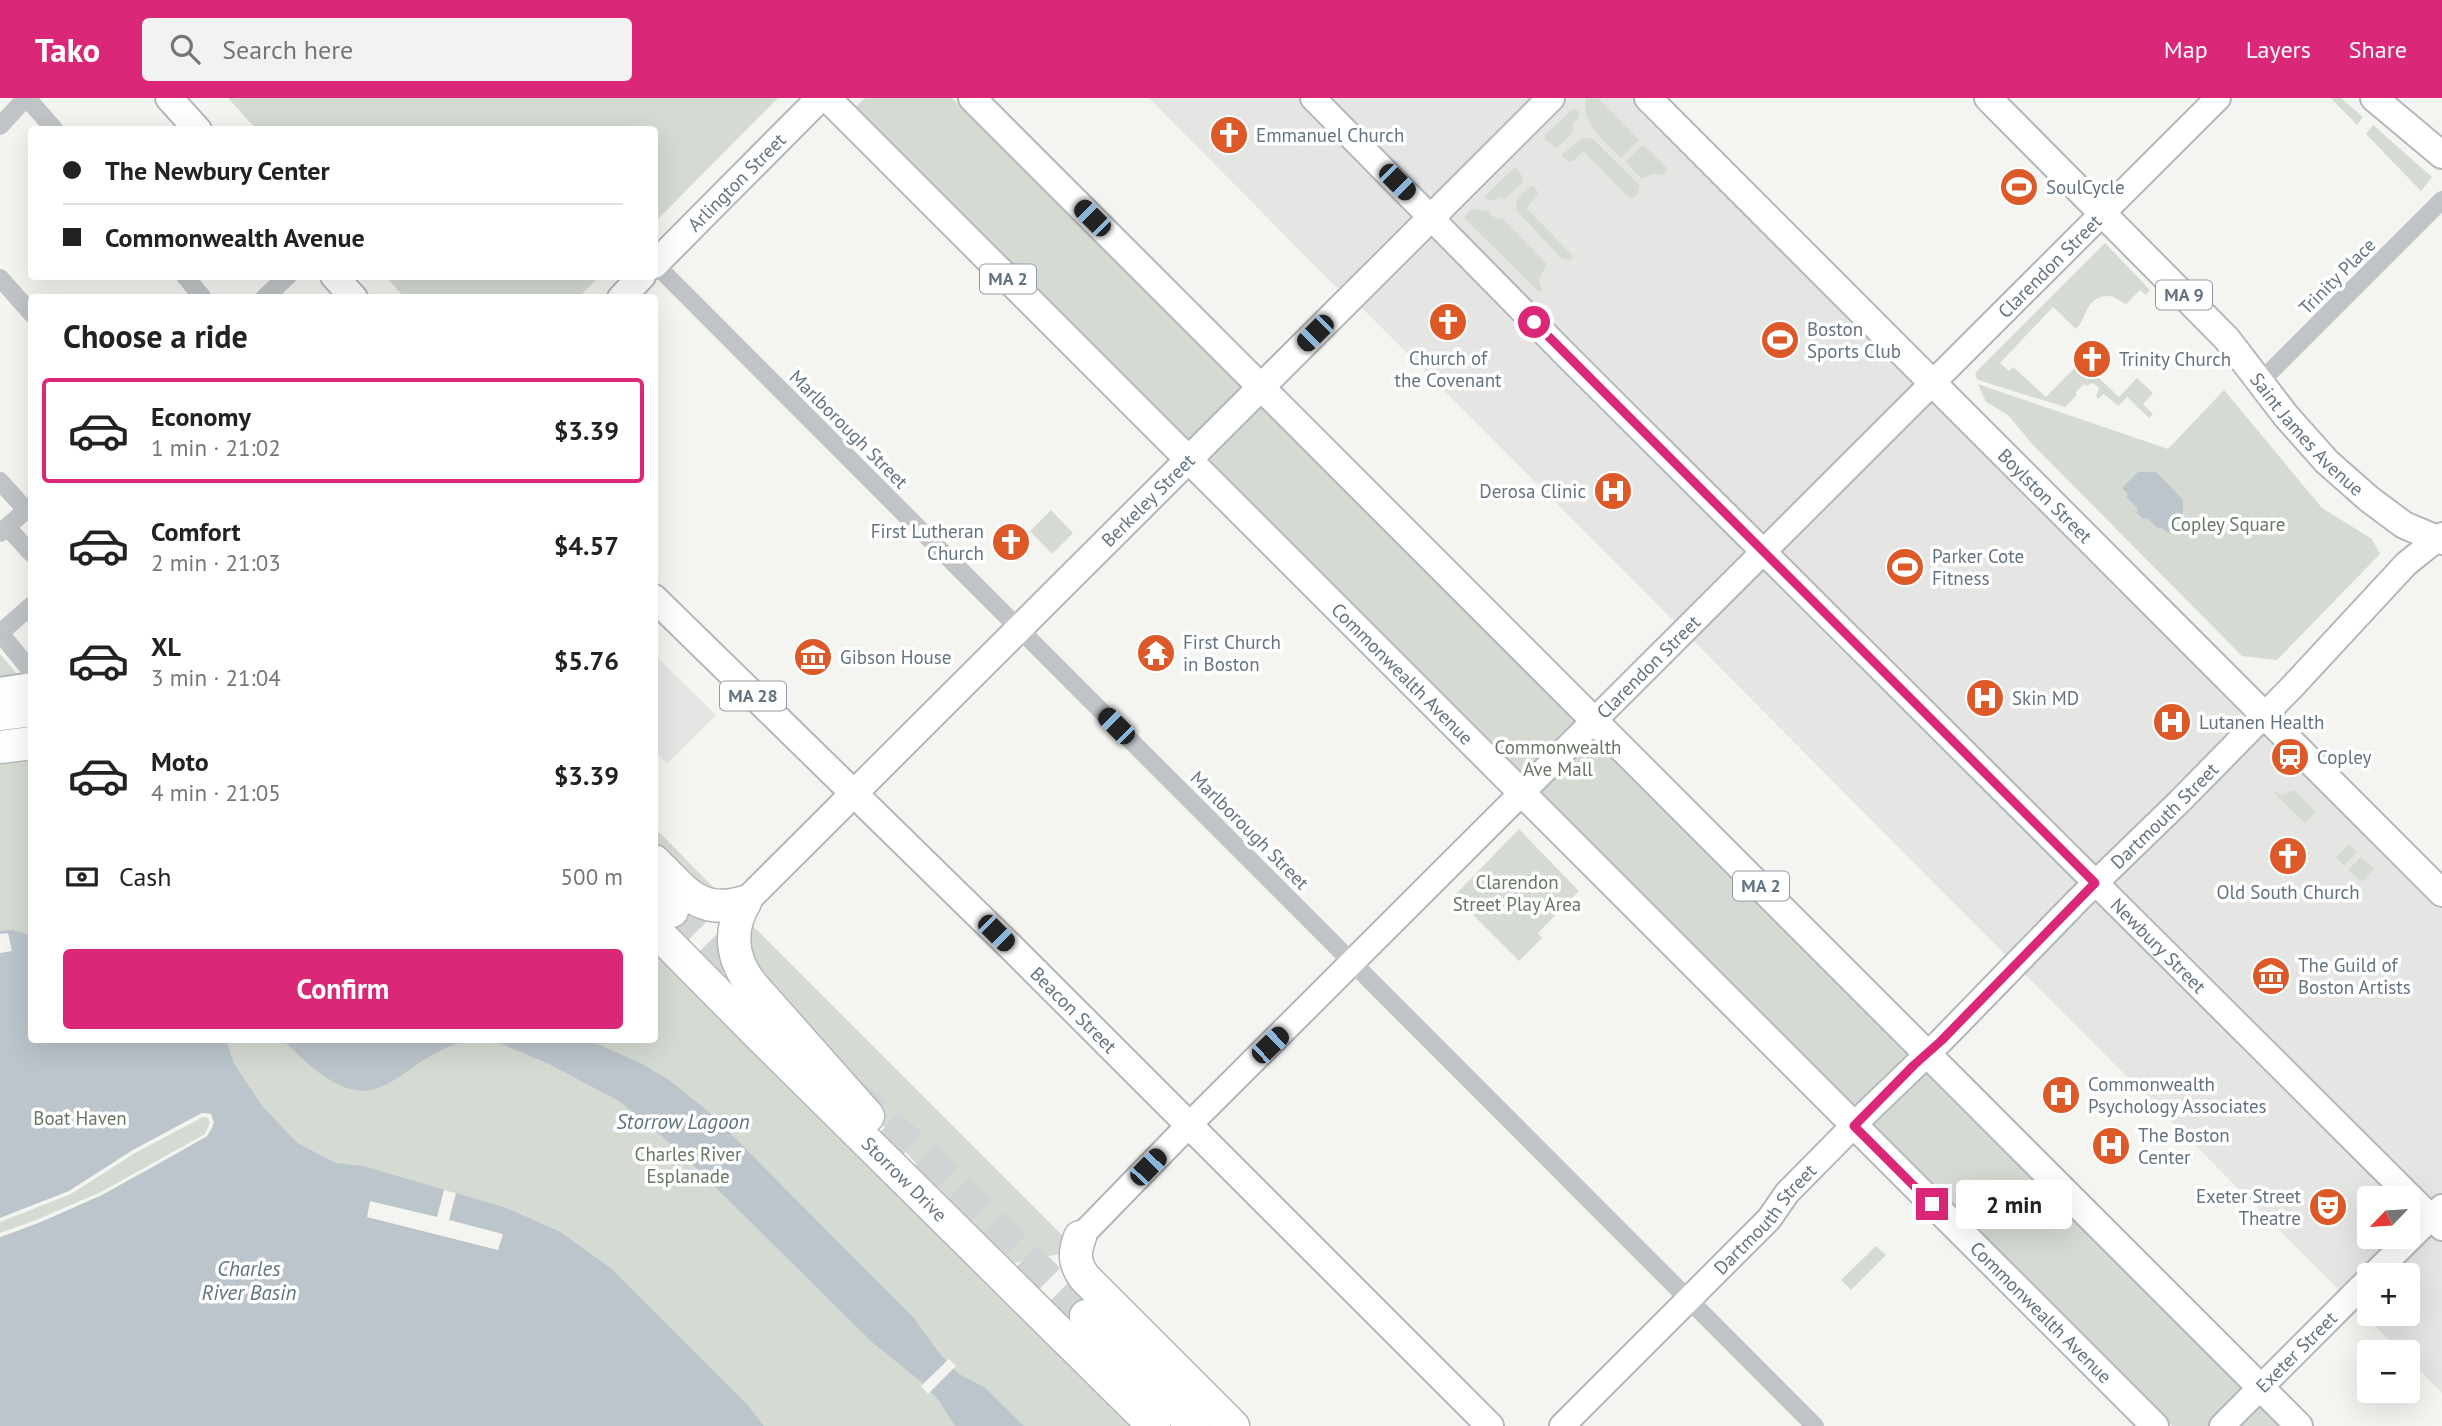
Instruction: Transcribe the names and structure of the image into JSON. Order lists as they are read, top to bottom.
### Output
{
  "streets": {
    "highway": ["Storrow Drive"],
    "main road": [
      "Arlington Street",
      "Clarendon Street",
      "MA 2",
      "MA 9",
      "Saint James Avenue",
      "Boylston Street",
      "Berkeley Street",
      "Commonwealth Avenue",
      "MA 28",
      "Dartmouth Street",
      "Newbury Street",
      "Beacon Street",
      "Exeter Street"
    ],
    "street": ["Trinity Place", "Marlborough Street"]
  },
  "crossings": [
    ["Clarendon Street", "MA 2"],
    ["Clarendon Street", "Marlborough Street"],
    ["Clarendon Street", "Saint James Avenue"],
    ["Clarendon Street", "Boylston Street"],
    ["Clarendon Street", "Commonwealth Avenue"],
    ["Clarendon Street", "Newbury Street"],
    ["Clarendon Street", "Beacon Street"],
    ["Trinity Place", "Saint James Avenue"],
    ["MA 2", "Berkeley Street"],
    ["MA 2", "Dartmouth Street"],
    ["MA 2", "Exeter Street"],
    ["Marlborough Street", "Berkeley Street"],
    ["Marlborough Street", "Dartmouth Street"],
    ["Saint James Avenue", "Dartmouth Street"],
    ["Boylston Street", "Dartmouth Street"],
    ["Berkeley Street", "Commonwealth Avenue"],
    ["Berkeley Street", "Newbury Street"],
    ["Berkeley Street", "Beacon Street"],
    ["Commonwealth Avenue", "Dartmouth Street"],
    ["Dartmouth Street", "Newbury Street"],
    ["Newbury Street", "Exeter Street"]
  ],
  "water": ["Storrow Lagoon", "Charles River Basin"],
  "parks": [
    "Copley Square",
    "Commonwealth Ave Mall",
    "Clarendon Street Play Area",
    "Boat Haven",
    "Charles River Esplanade"
  ],
  "places": {
    "church": [
      "Emmanuel Church",
      "Church of the Covenant",
      "Trinity Church",
      "First Lutheran Church",
      "Old South Church"
    ],
    "sports": ["SoulCycle", "Boston Sports Club", "Parker Cote Fitness"],
    "hospital": [
      "Derosa Clinic",
      "Skin MD",
      "Lutanen Health",
      "Commonwealth Psychology Associates",
      "The Boston Center"
    ],
    "temple": ["First Church in Boston"],
    "museum": ["Gibson House", "The Guild of Boston Artists"],
    "station": ["Copley"],
    "theatre": ["Exeter Street Theatre"]
  },
  "north": "bottom left",
  "page": {
    "header": "Tako",
    "search": "Search here",
    "nav": ["Map", "Layers", "Share"],
    "banner": ["The Newbury Center", "Commonwealth Avenue"],
    "heading": "Choose a ride",
    "list": [
      {
        "name": "Economy",
        "note": "1 min · 21:02",
        "value": "$3.39"
      },
      {
        "name": "Comfort",
        "note": "2 min · 21:03",
        "value": "$4.57"
      },
      {
        "name": "XL",
        "note": "3 min · 21:04",
        "value": "$5.76"
      },
      {
        "name": "Moto",
        "note": "4 min · 21:05",
        "value": "$3.39"
      }
    ],
    "pay": ["Cash", "500 m"],
    "buttons": "Confirm",
    "bubble": "2 min",
    "map_buttons": ["+", "−"]
  }
}
